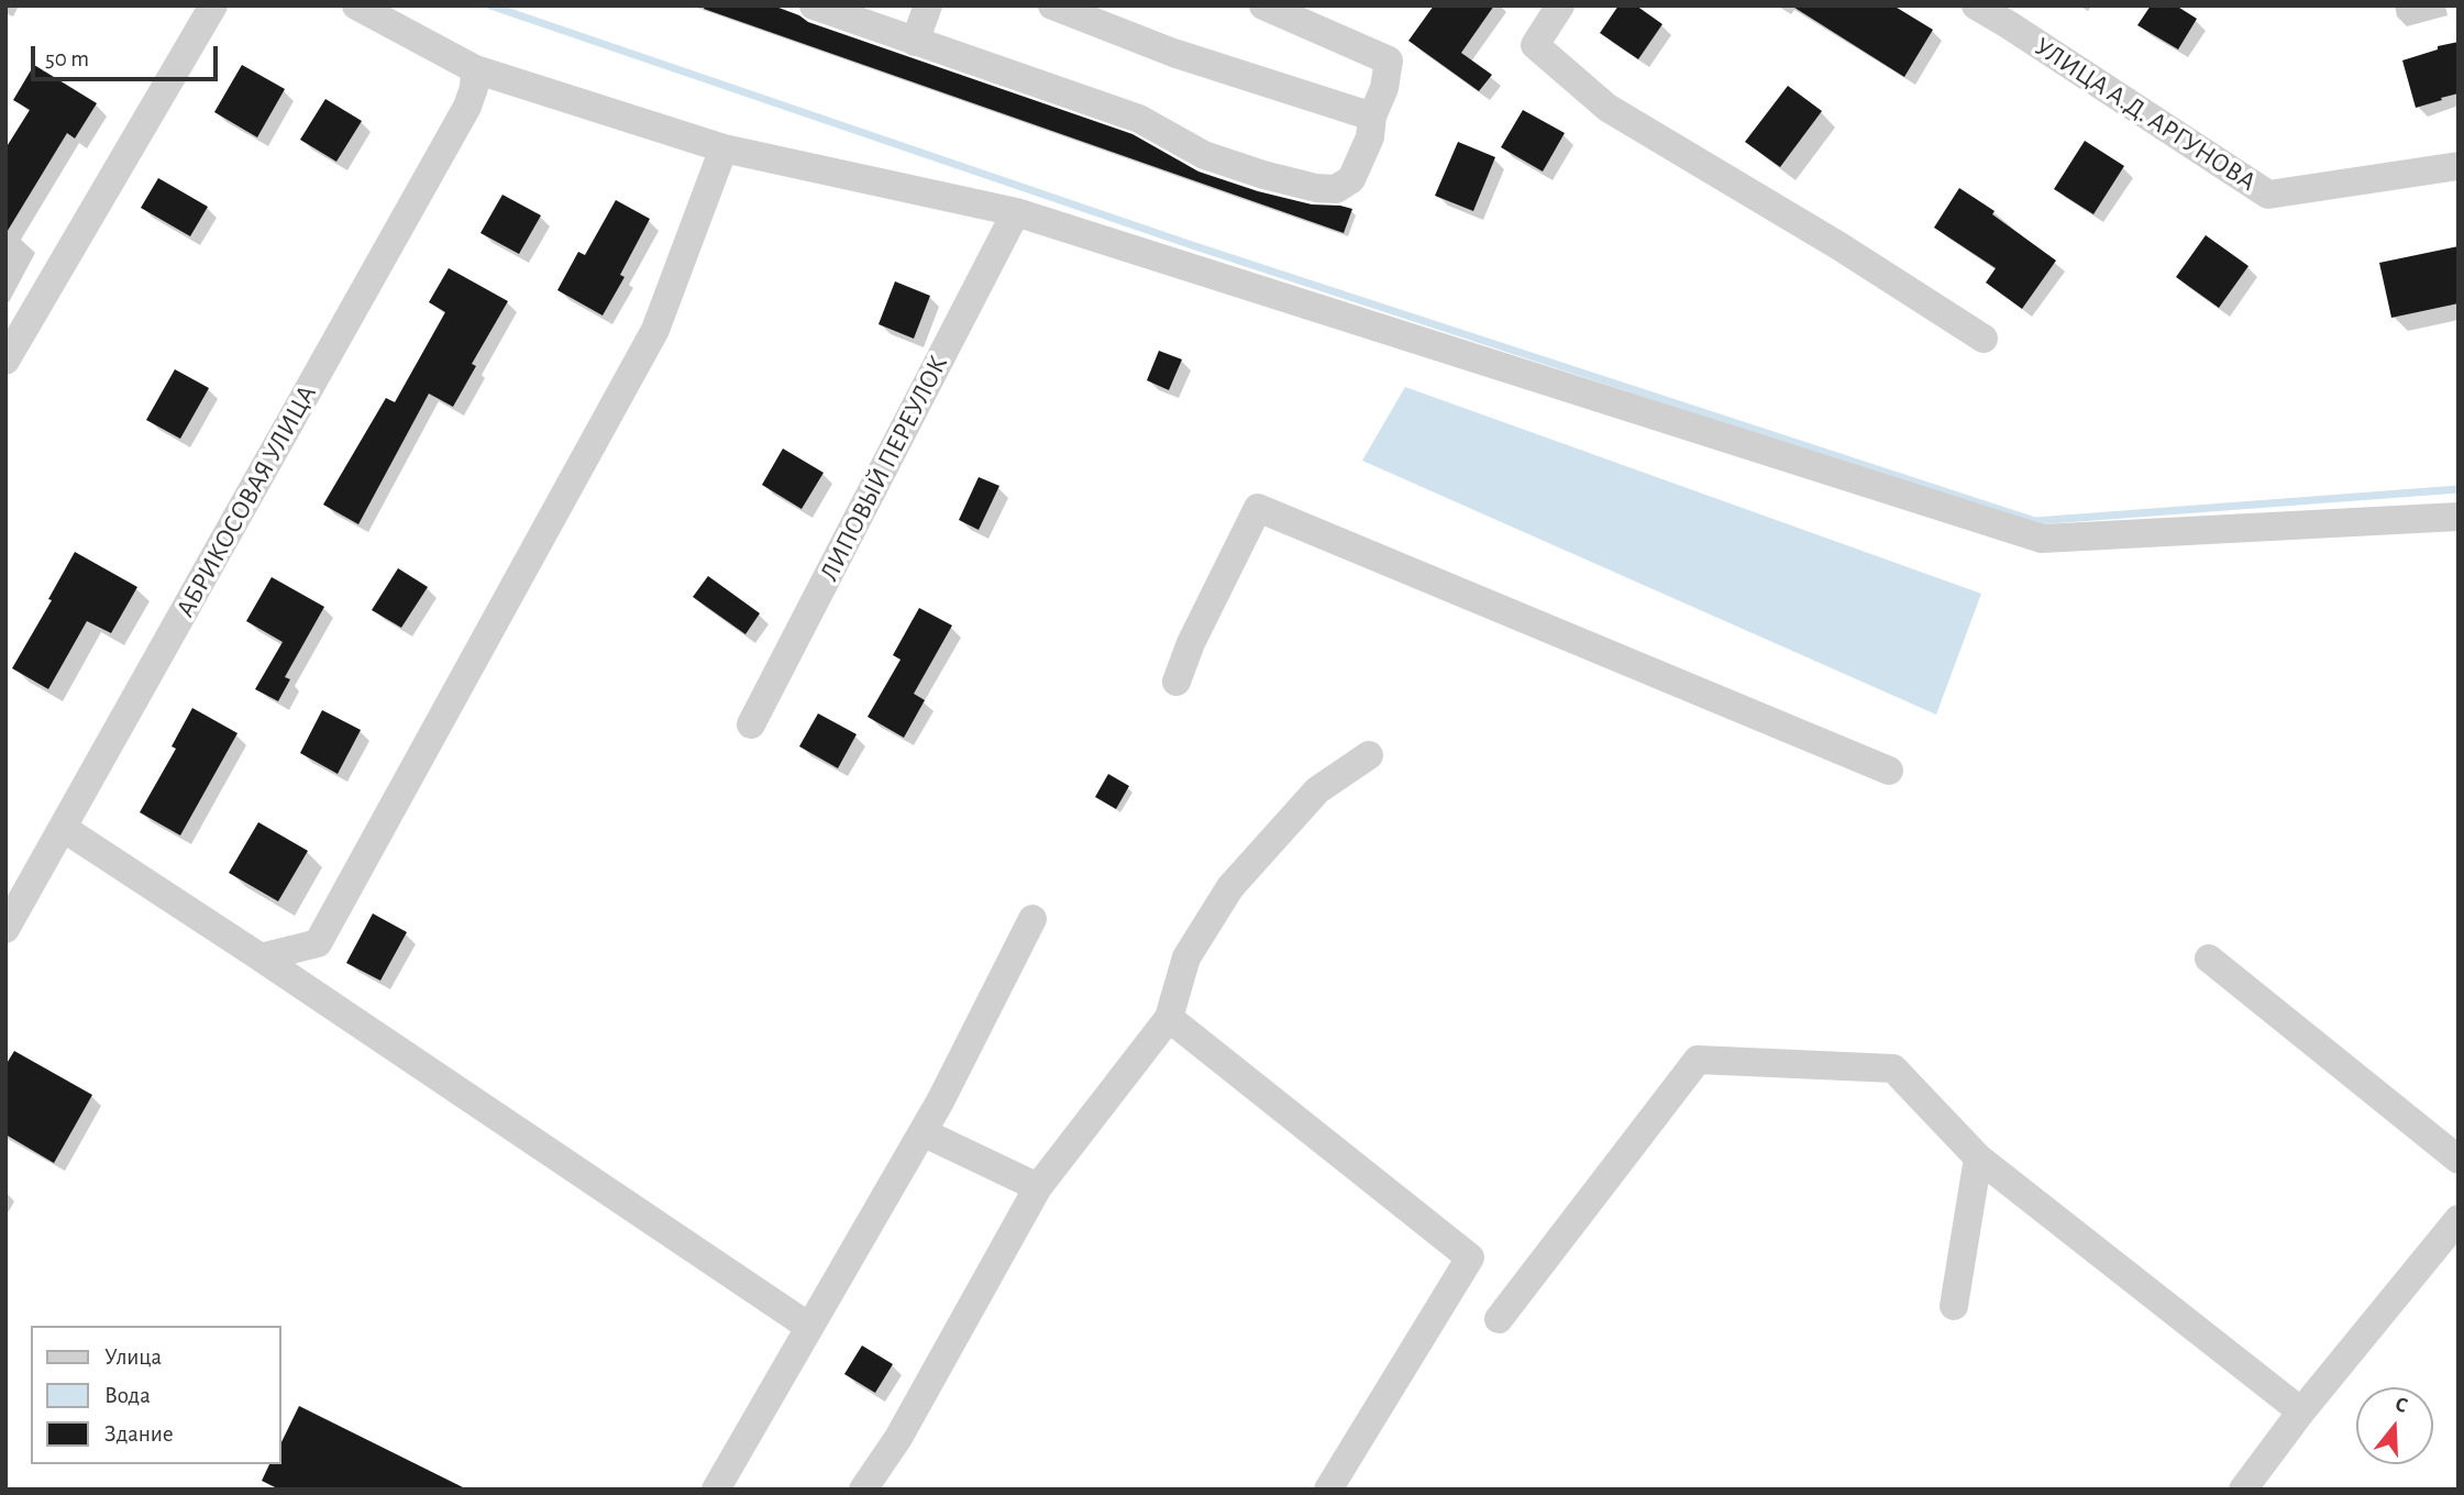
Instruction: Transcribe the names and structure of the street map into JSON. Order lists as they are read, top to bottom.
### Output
{
  "streets": {
    "street": ["УЛИЦА А.Д. АРГУНОВА", "ЛИПОВЫЙ ПЕРЕУЛОК", "АБРИКОСОВАЯ УЛИЦА"]
  },
  "legend": ["Улица", "Вода", "Здание"],
  "scale_bar": "50 m",
  "north": "top"
}
